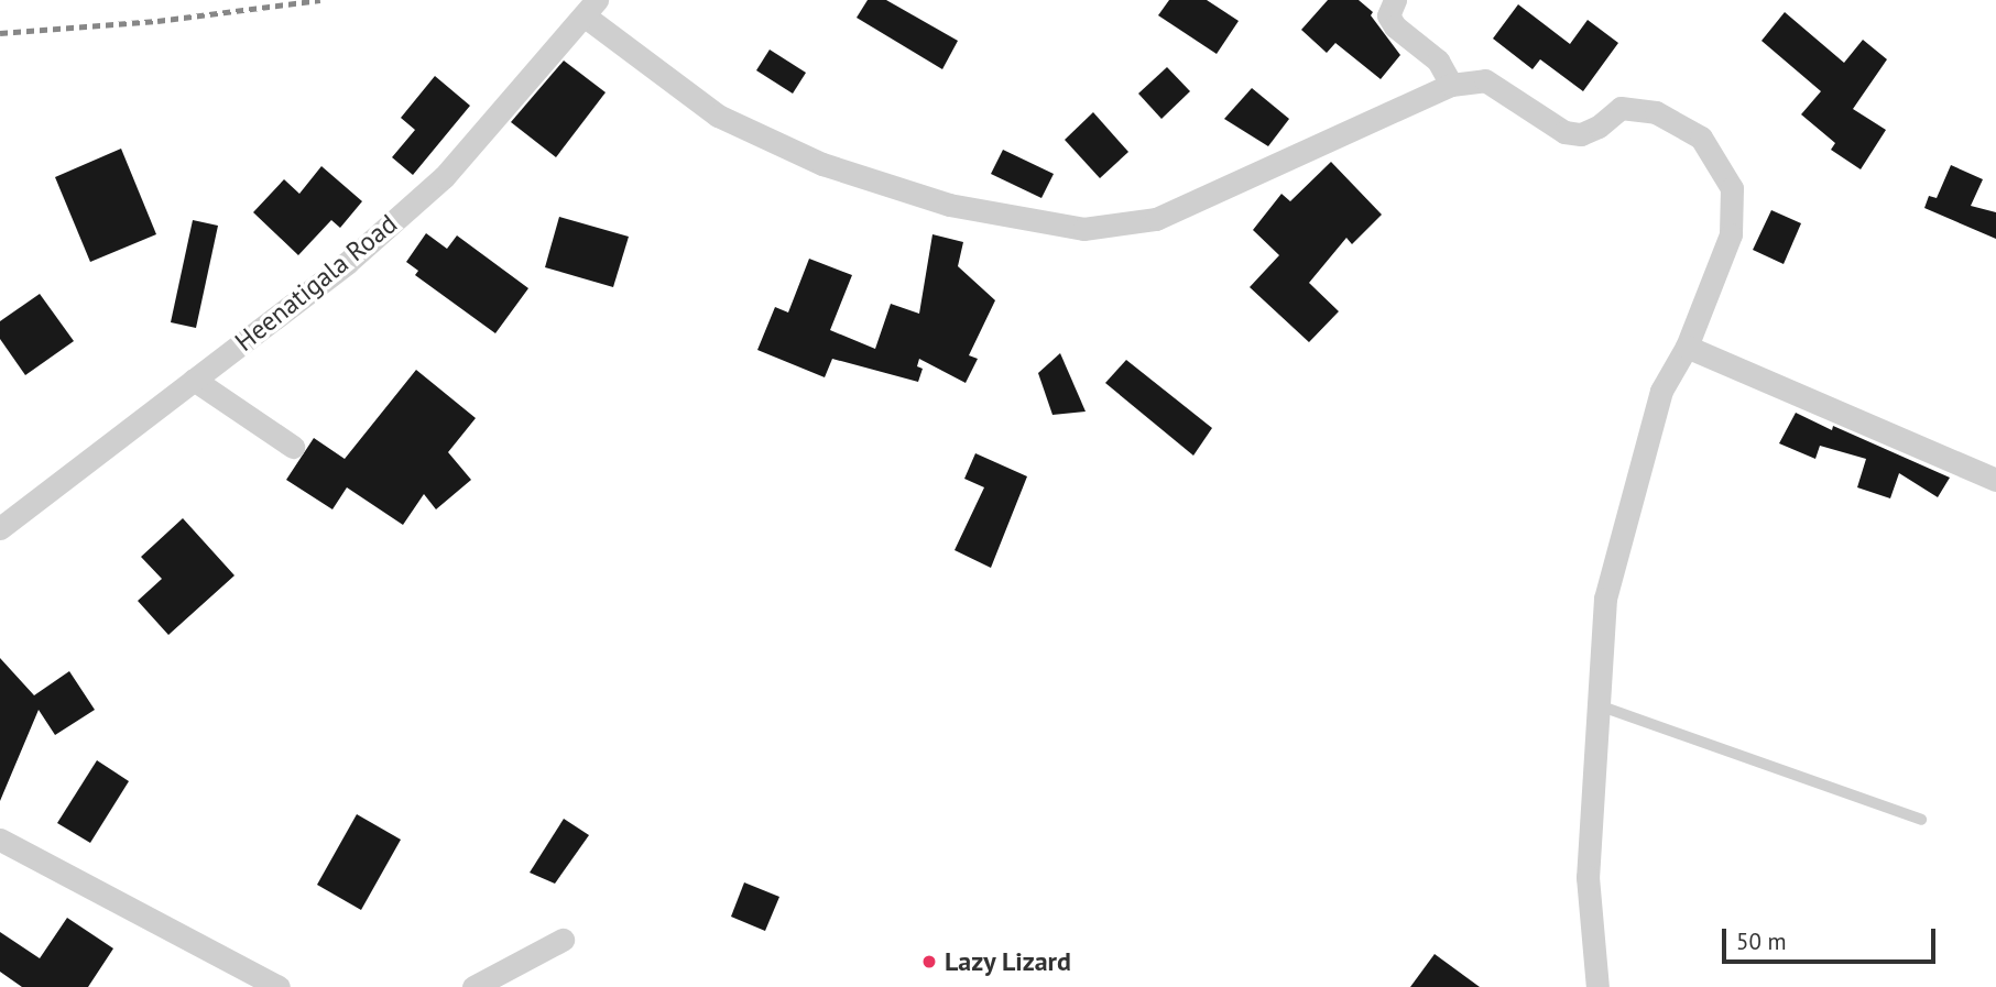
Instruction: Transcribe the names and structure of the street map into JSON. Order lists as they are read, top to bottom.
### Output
{
  "streets": {
    "street": ["Heenatigala Road"]
  },
  "places": ["Lazy Lizard"],
  "scale_bar": "50 m"
}
